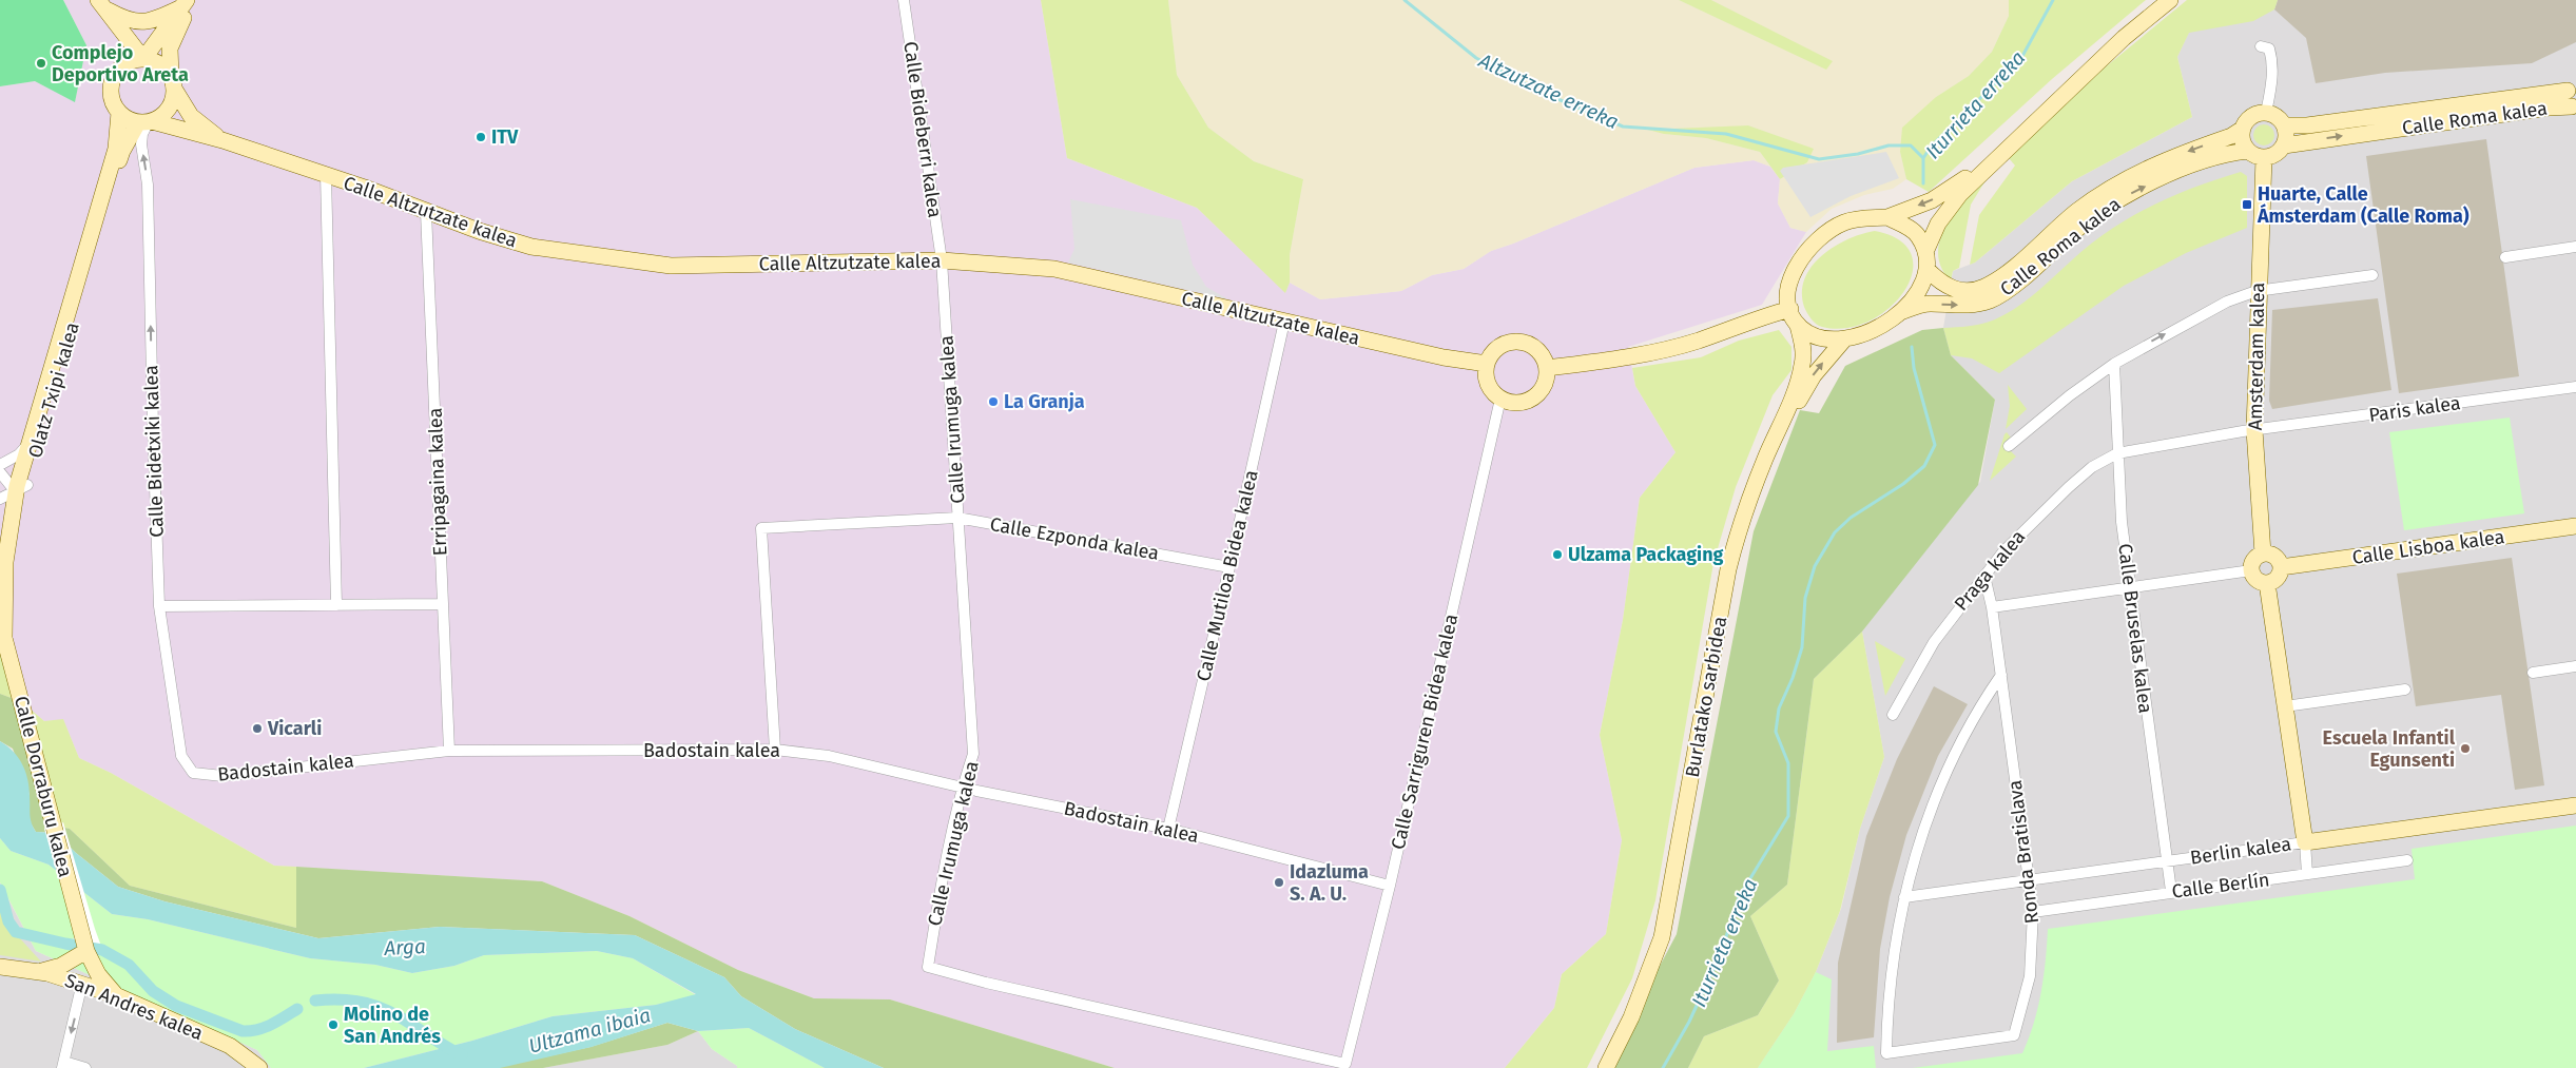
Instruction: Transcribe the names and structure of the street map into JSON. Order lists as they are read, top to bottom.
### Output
{
  "streets": {
    "main road": [
      "Calle Roma kalea",
      "Calle Altzutzate kalea",
      "Amsterdam kalea",
      "Olatz Txipi kalea",
      "Calle Lisboa kalea",
      "Burlatako sarbidea",
      "Calle Dorraburu kalea",
      "Berlin kalea",
      "San Andres kalea"
    ],
    "street": [
      "Calle Bideberri kalea",
      "Paris kalea",
      "Calle Irumuga kalea",
      "Calle Bidetxiki kalea",
      "Erripagaina kalea",
      "Calle Ezponda kalea",
      "Praga kalea",
      "Calle Mutiloa Bidea kalea",
      "Calle Bruselas kalea",
      "Calle Sarriguren Bidea kalea",
      "Badostain kalea",
      "Ronda Bratislava",
      "Calle Berlín"
    ]
  },
  "crossings": [
    ["Calle Roma kalea", "Amsterdam kalea"],
    ["Calle Roma kalea", "Burlatako sarbidea"],
    ["Calle Bideberri kalea", "Calle Altzutzate kalea"],
    ["Calle Bideberri kalea", "Calle Irumuga kalea"],
    ["Calle Altzutzate kalea", "Olatz Txipi kalea"],
    ["Calle Altzutzate kalea", "Calle Irumuga kalea"],
    ["Calle Altzutzate kalea", "Calle Bidetxiki kalea"],
    ["Calle Altzutzate kalea", "Erripagaina kalea"],
    ["Calle Altzutzate kalea", "Calle Mutiloa Bidea kalea"],
    ["Calle Altzutzate kalea", "Calle Sarriguren Bidea kalea"],
    ["Amsterdam kalea", "Paris kalea"],
    ["Amsterdam kalea", "Calle Lisboa kalea"],
    ["Olatz Txipi kalea", "Calle Bidetxiki kalea"],
    ["Olatz Txipi kalea", "Calle Dorraburu kalea"],
    ["Paris kalea", "Praga kalea"],
    ["Paris kalea", "Calle Bruselas kalea"],
    ["Calle Irumuga kalea", "Calle Ezponda kalea"],
    ["Calle Irumuga kalea", "Calle Sarriguren Bidea kalea"],
    ["Calle Irumuga kalea", "Badostain kalea"],
    ["Calle Bidetxiki kalea", "Badostain kalea"],
    ["Erripagaina kalea", "Badostain kalea"],
    ["Calle Ezponda kalea", "Calle Mutiloa Bidea kalea"],
    ["Calle Ezponda kalea", "Badostain kalea"],
    ["Praga kalea", "Calle Bruselas kalea"],
    ["Praga kalea", "Ronda Bratislava"],
    ["Calle Mutiloa Bidea kalea", "Badostain kalea"],
    ["Calle Bruselas kalea", "Berlin kalea"],
    ["Calle Bruselas kalea", "Calle Berlín"],
    ["Calle Sarriguren Bidea kalea", "Badostain kalea"],
    ["Calle Dorraburu kalea", "San Andres kalea"],
    ["Berlin kalea", "Ronda Bratislava"],
    ["Ronda Bratislava", "Calle Berlín"]
  ],
  "one_way": ["Calle Bidetxiki kalea"],
  "water": [
    "Altzutzate erreka",
    "Iturrieta erreka",
    "Arga",
    "Ultzama ibaia"
  ],
  "places": {
    "other": [
      "Complejo Deportivo Areta",
      "ITV",
      "La Granja",
      "Ulzama Packaging",
      "Vicarli",
      "Escuela Infantil Egunsenti",
      "Idazluma S. A. U.",
      "Molino de San Andrés"
    ],
    "transit": ["Huarte, Calle Ámsterdam (Calle Roma)"]
  }
}
